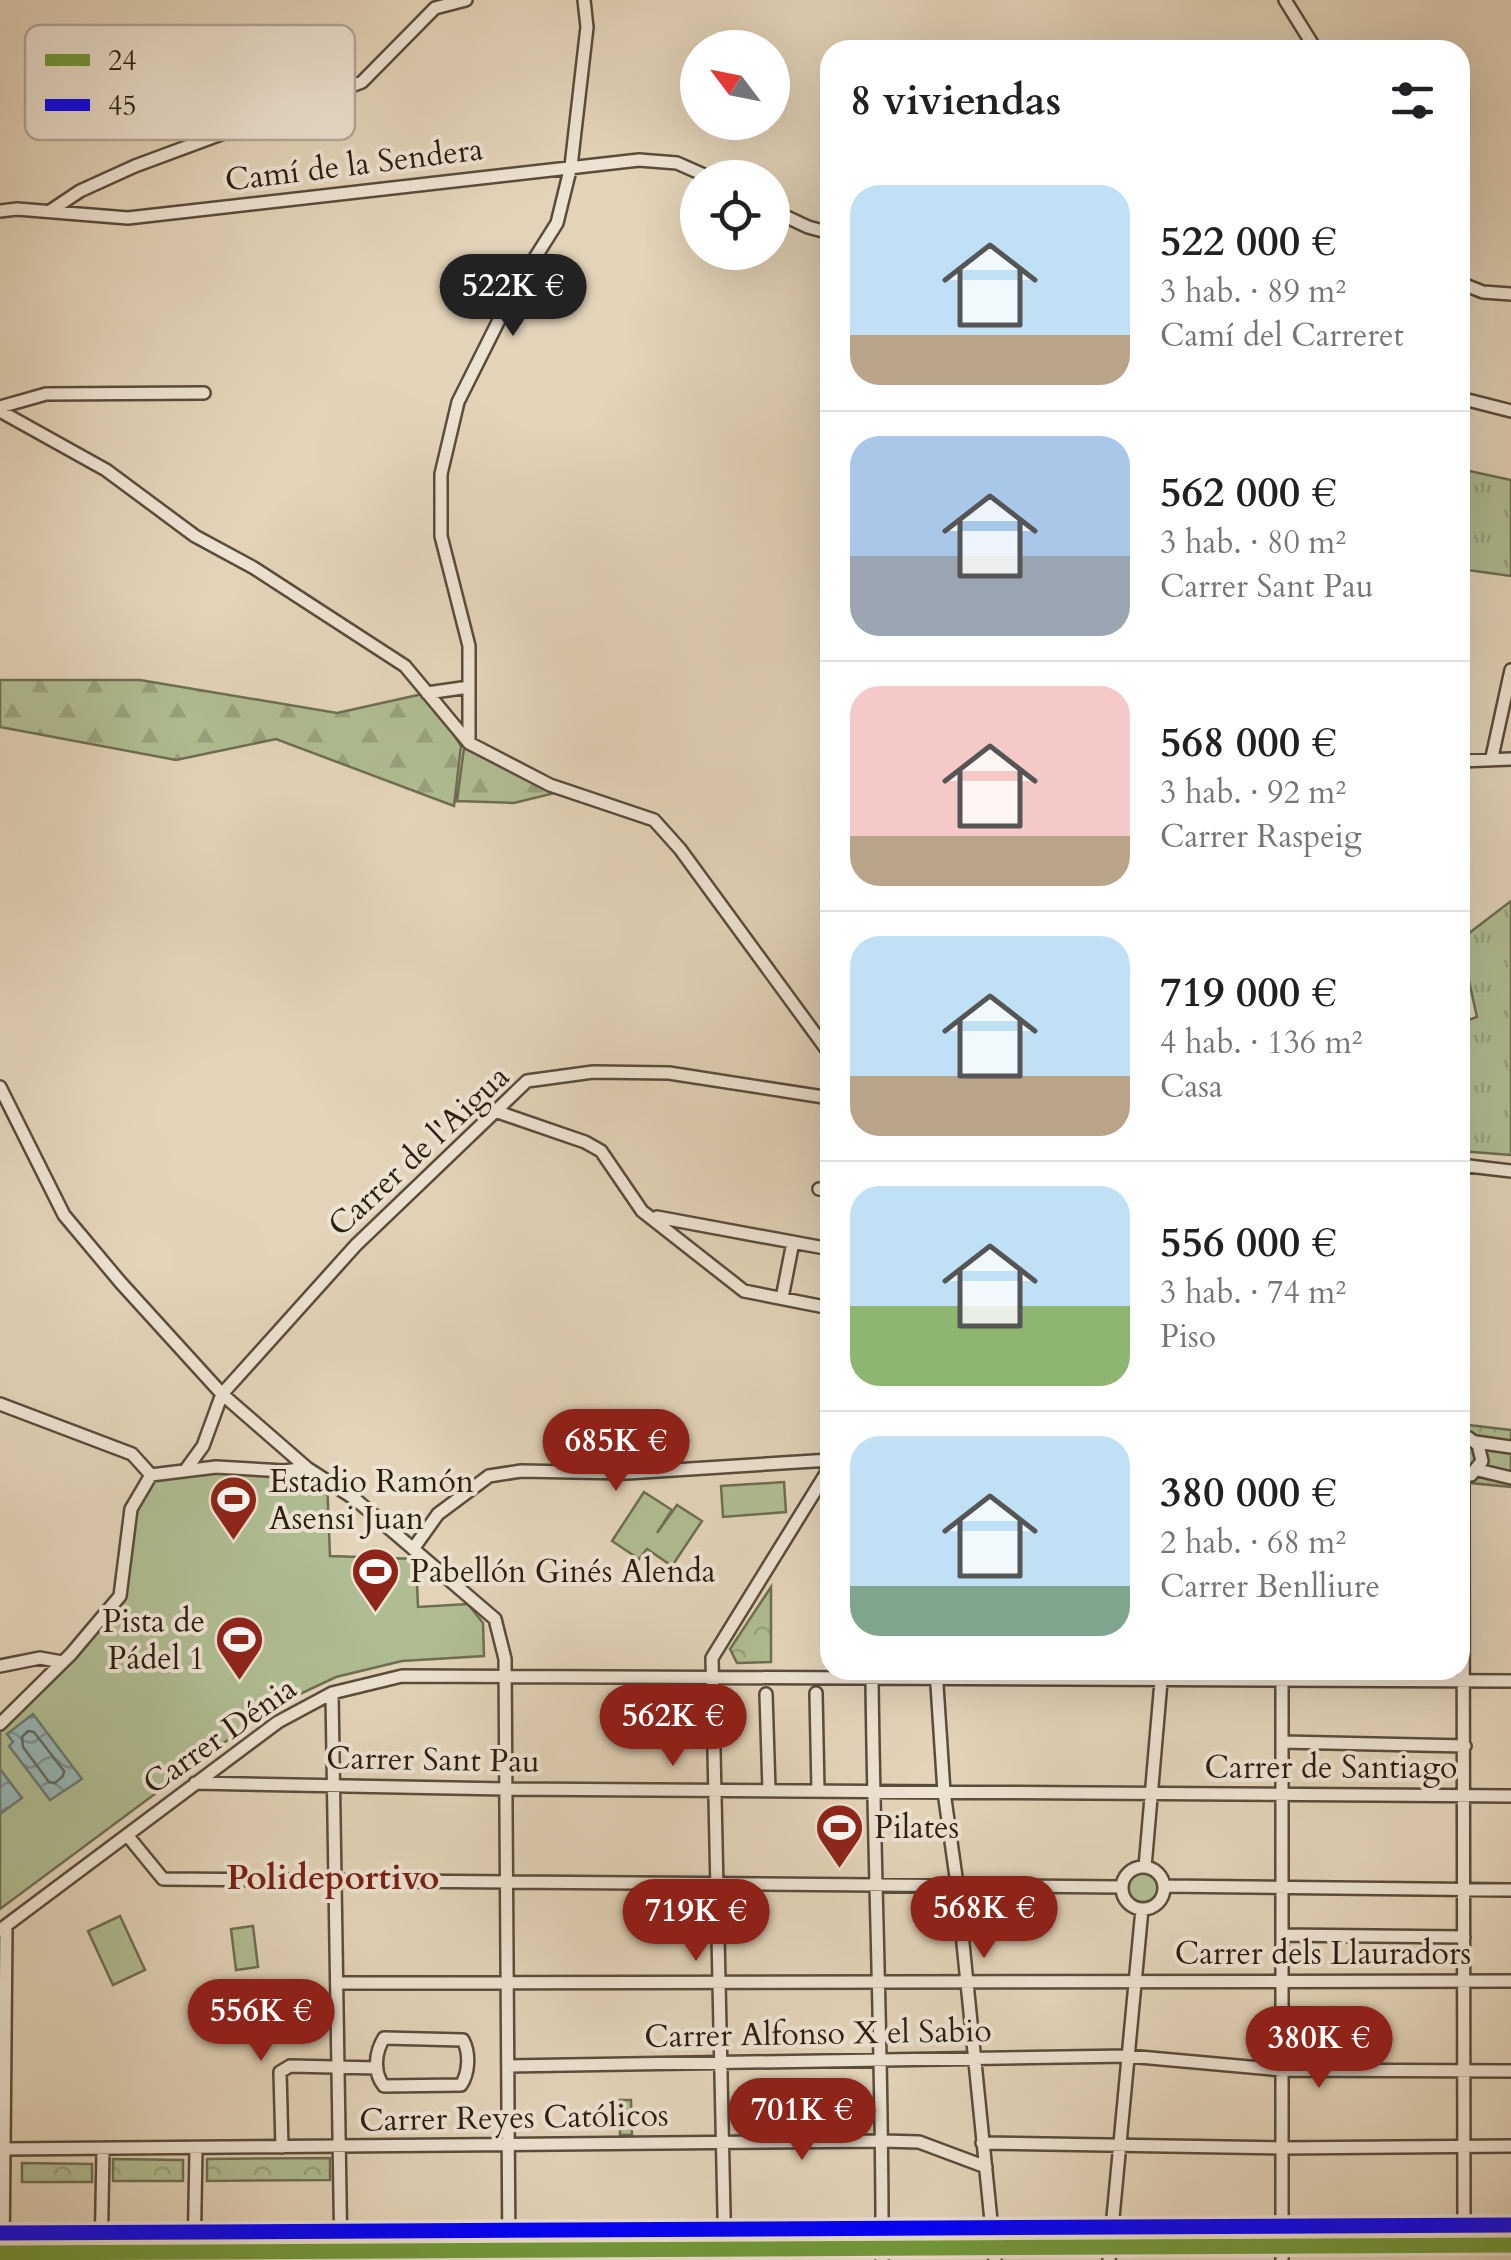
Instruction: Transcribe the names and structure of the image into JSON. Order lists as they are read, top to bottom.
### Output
{
  "streets": {
    "street": [
      "Camí de la Sendera",
      "Carrer de l'Aigua",
      "Carrer Dénia",
      "Carrer Sant Pau",
      "Carrer de Santiago",
      "Carrer dels Llauradors",
      "Carrer Alfonso X el Sabio",
      "Carrer Reyes Católicos"
    ]
  },
  "crossings": [
    ["Carrer Dénia", "Carrer Sant Pau"],
    ["Carrer Sant Pau", "Carrer de Santiago"]
  ],
  "districts": ["Polideportivo"],
  "places": {
    "sports": [
      "Estadio Ramón Asensi Juan",
      "Pabellón Ginés Alenda",
      "Pista de Pádel 1",
      "Pilates"
    ]
  },
  "lines": ["transit line 45", "transit line 24"],
  "legend": ["24", "45"],
  "north": "top left",
  "page": {
    "heading": "8 viviendas",
    "list": [
      {
        "name": "522 000 €",
        "note": "3 hab. · 89 m² · Camí del Carreret"
      },
      {
        "name": "562 000 €",
        "note": "3 hab. · 80 m² · Carrer Sant Pau"
      },
      {
        "name": "568 000 €",
        "note": "3 hab. · 92 m² · Carrer Raspeig"
      },
      {
        "name": "719 000 €",
        "note": "4 hab. · 136 m² · Casa"
      },
      {
        "name": "556 000 €",
        "note": "3 hab. · 74 m² · Piso"
      },
      {
        "name": "380 000 €",
        "note": "2 hab. · 68 m² · Carrer Benlliure"
      }
    ],
    "price": [
      "522K €",
      "685K €",
      "562K €",
      "568K €",
      "719K €",
      "556K €",
      "380K €",
      "701K €"
    ]
  }
}
